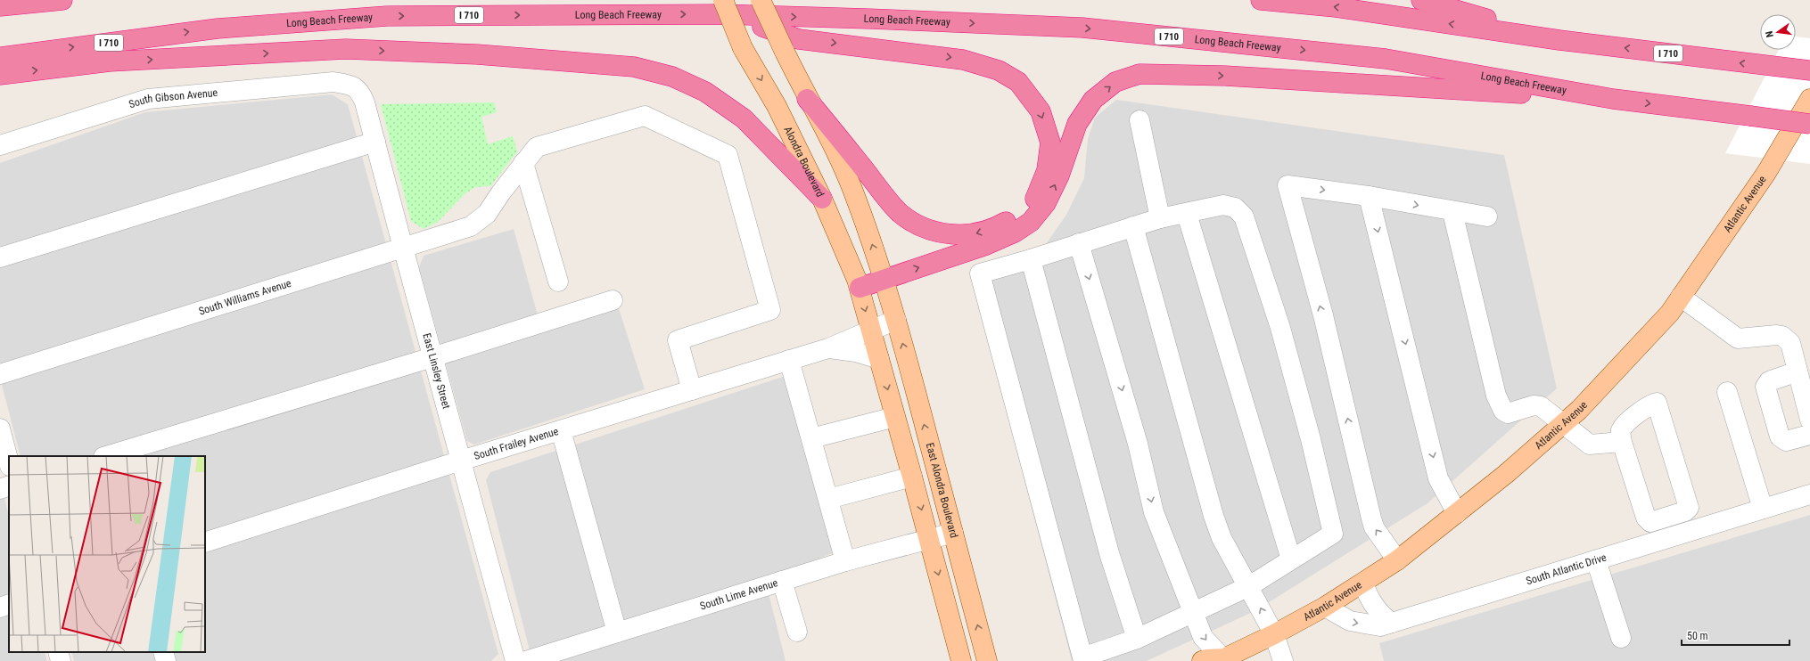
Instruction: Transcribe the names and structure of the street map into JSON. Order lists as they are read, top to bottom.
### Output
{
  "streets": {
    "highway": ["I 710", "Long Beach Freeway"],
    "main road": ["Alondra Boulevard", "Atlantic Avenue", "East Alondra Boulevard"],
    "street": [
      "South Gibson Avenue",
      "South Williams Avenue",
      "East Linsley Street",
      "South Frailey Avenue",
      "South Atlantic Drive",
      "South Lime Avenue"
    ]
  },
  "crossings": [
    ["Long Beach Freeway", "Alondra Boulevard"],
    ["South Gibson Avenue", "East Linsley Street"],
    ["Alondra Boulevard", "South Frailey Avenue"],
    ["Atlantic Avenue", "South Atlantic Drive"],
    ["South Williams Avenue", "East Linsley Street"],
    ["South Williams Avenue", "South Frailey Avenue"],
    ["East Linsley Street", "South Frailey Avenue"],
    ["South Frailey Avenue", "East Alondra Boulevard"],
    ["East Alondra Boulevard", "South Lime Avenue"]
  ],
  "scale_bar": "50 m",
  "north": "left"
}
